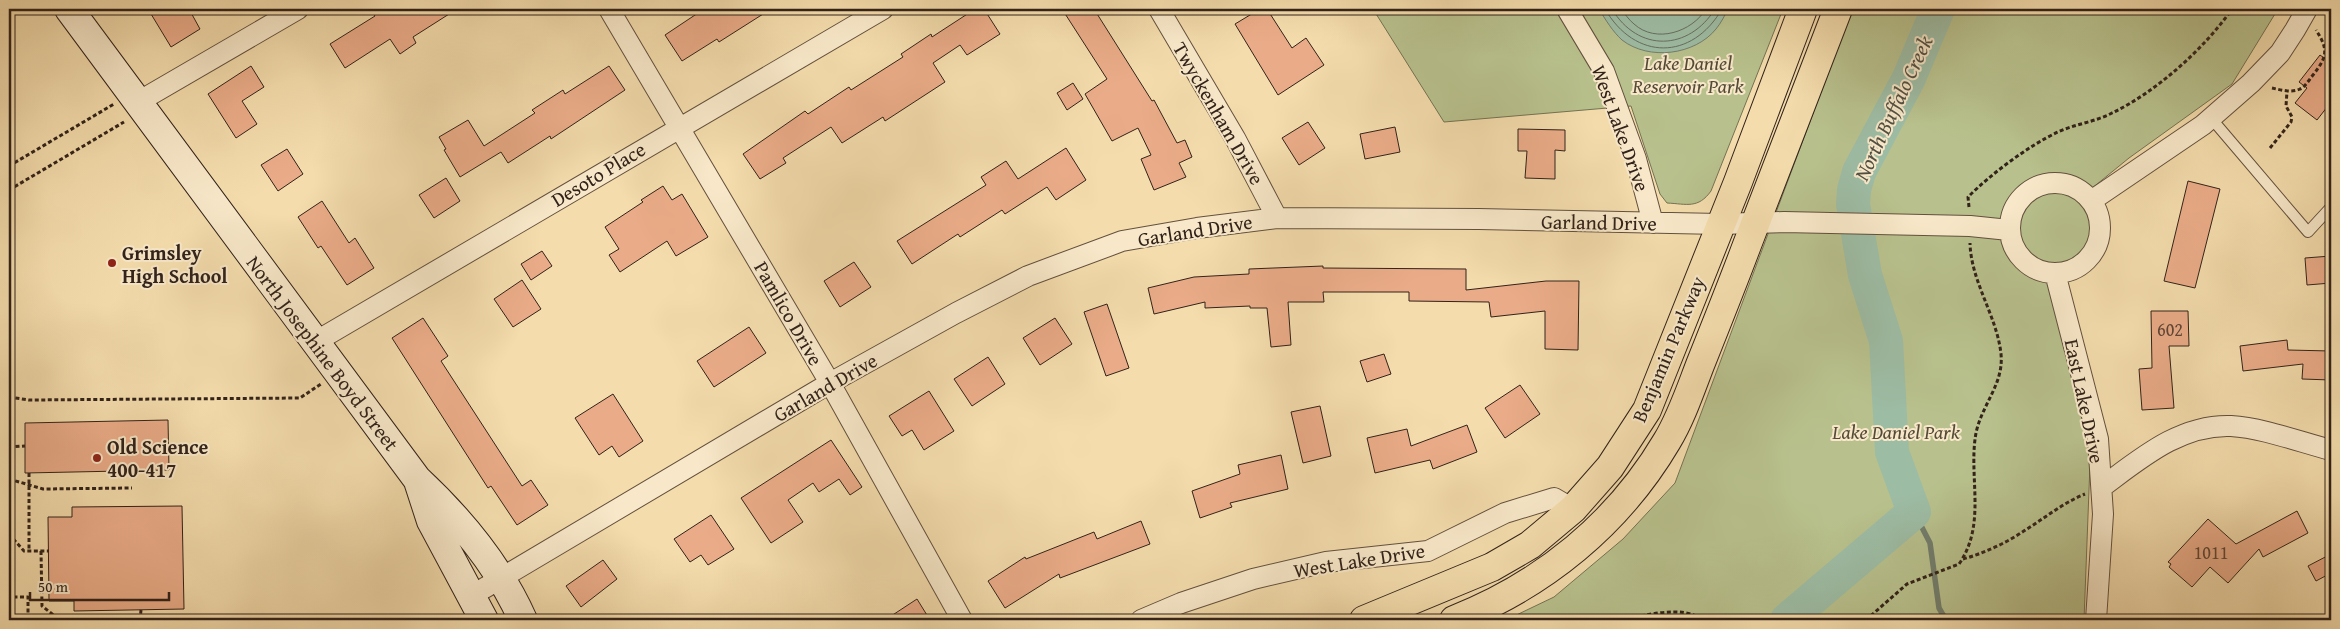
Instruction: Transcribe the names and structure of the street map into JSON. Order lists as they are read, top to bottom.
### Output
{
  "streets": {
    "main road": ["Benjamin Parkway", "North Josephine Boyd Street"],
    "street": [
      "Twyckenham Drive",
      "West Lake Drive",
      "Desoto Place",
      "Garland Drive",
      "Pamlico Drive",
      "East Lake Drive"
    ]
  },
  "crossings": [
    ["Twyckenham Drive", "Garland Drive"],
    ["West Lake Drive", "Garland Drive"],
    ["West Lake Drive", "Benjamin Parkway"],
    ["Desoto Place", "Pamlico Drive"],
    ["Desoto Place", "North Josephine Boyd Street"],
    ["Garland Drive", "Pamlico Drive"],
    ["Garland Drive", "Benjamin Parkway"],
    ["Garland Drive", "North Josephine Boyd Street"],
    ["Garland Drive", "East Lake Drive"]
  ],
  "water": ["North Buffalo Creek"],
  "parks": ["Lake Daniel Reservoir Park", "Lake Daniel Park"],
  "places": ["Grimsley High School", "Old Science 400-417"],
  "house_numbers": ["602", "1011"],
  "scale_bar": "50 m"
}
